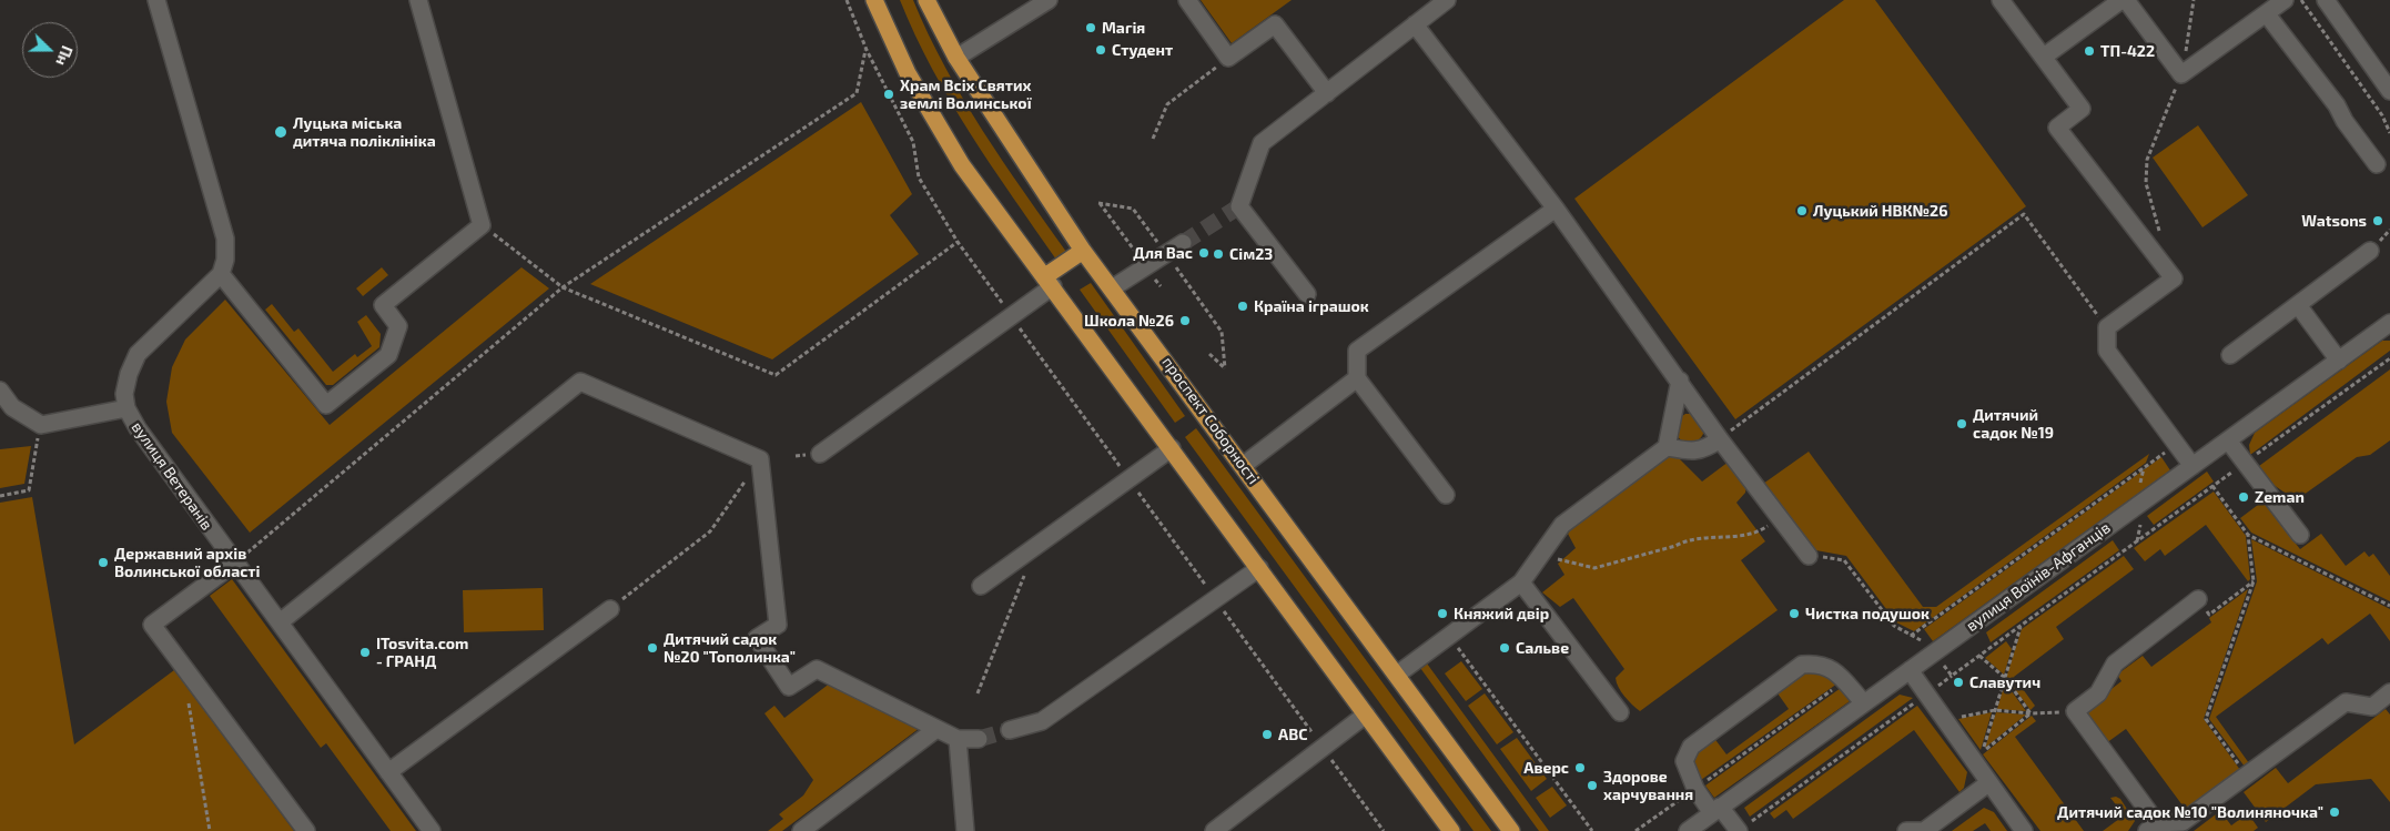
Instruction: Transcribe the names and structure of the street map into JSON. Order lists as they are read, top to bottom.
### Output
{
  "streets": {
    "main road": ["проспект Соборності"],
    "street": ["вулиця Ветеранів", "вулиця Воїнів-Афганців"]
  },
  "places": [
    "Магія",
    "Студент",
    "ТП-422",
    "Храм Всіх Святих землі Волинської",
    "Луцька міська дитяча поліклініка",
    "Луцький НВК№26",
    "Watsons",
    "Для Вас",
    "Сім23",
    "Країна іграшок",
    "Школа №26",
    "Дитячий садок №19",
    "Zeman",
    "Державний архів Волинської області",
    "Княжий двір",
    "Чистка подушок",
    "Дитячий садок №20 \"Тополинка\"",
    "Сальве",
    "ITosvita.com - ГРАНД",
    "Славутич",
    "АВС",
    "Аверс",
    "Здорове харчування",
    "Дитячий садок №10 \"Волиняночка\""
  ],
  "north": "right"
}
